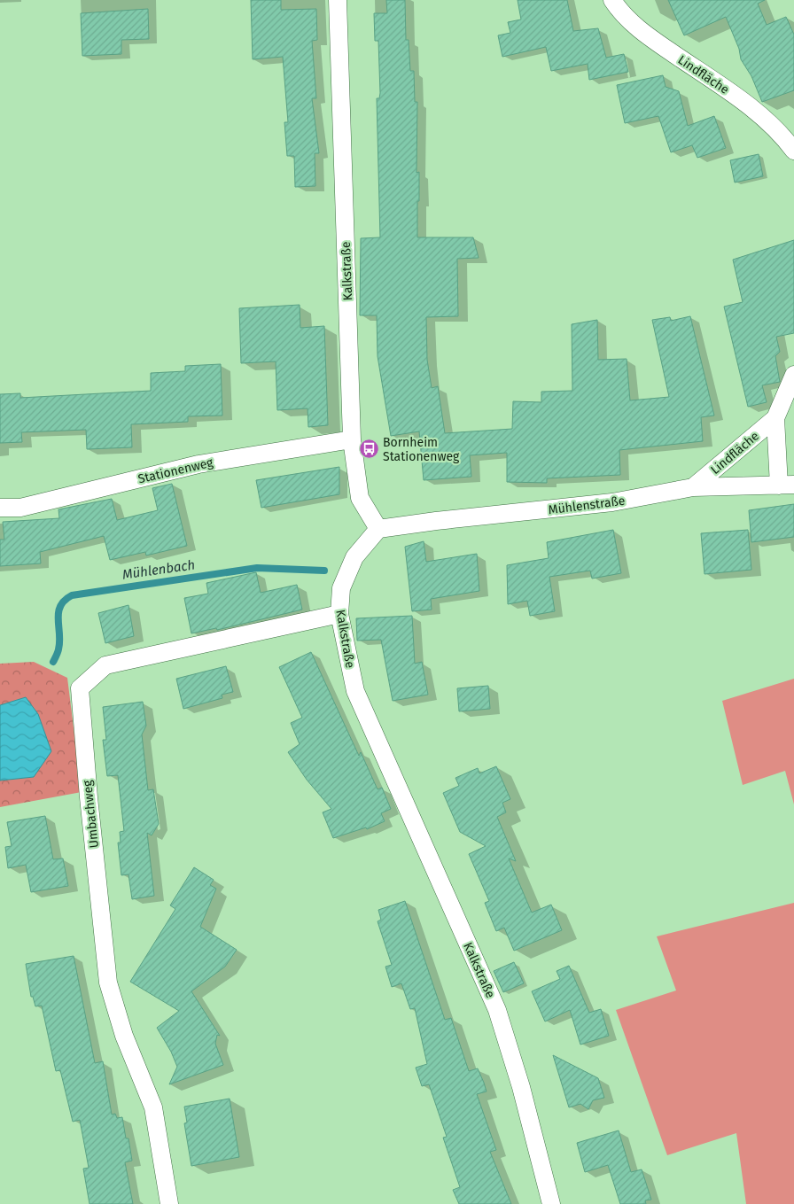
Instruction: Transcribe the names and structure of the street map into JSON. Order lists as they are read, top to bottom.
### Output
{
  "streets": {
    "street": [
      "Lindfläche",
      "Kalkstraße",
      "Stationenweg",
      "Mühlenstraße",
      "Umbachweg"
    ]
  },
  "crossings": [
    ["Lindfläche", "Mühlenstraße"],
    ["Kalkstraße", "Stationenweg"],
    ["Kalkstraße", "Mühlenstraße"],
    ["Kalkstraße", "Umbachweg"]
  ],
  "water": ["Mühlenbach"],
  "places": {
    "bus stop": ["Bornheim Stationenweg"]
  }
}
